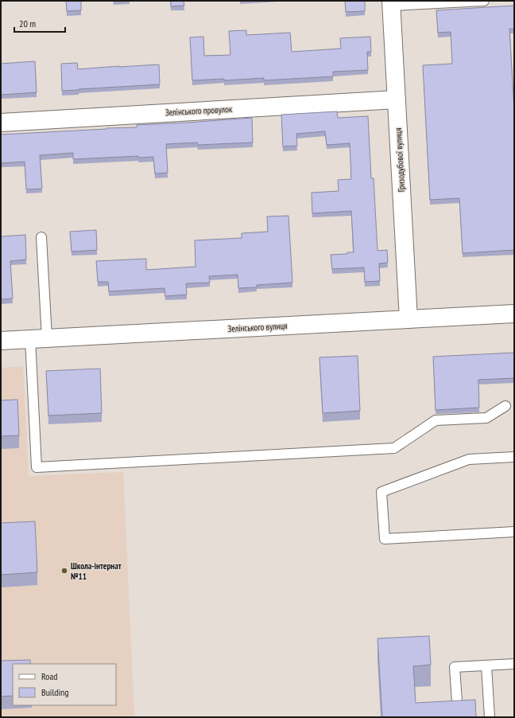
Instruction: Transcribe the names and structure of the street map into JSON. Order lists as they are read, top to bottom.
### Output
{
  "streets": {
    "street": ["Зелінського провулок", "Гризодубової вулиця", "Зелінського вулиця"]
  },
  "crossings": [
    ["Зелінського провулок", "Гризодубової вулиця"],
    ["Гризодубової вулиця", "Зелінського вулиця"]
  ],
  "places": ["Школа-інтернат №11"],
  "legend": ["Road", "Building"],
  "scale_bar": "20 m"
}
